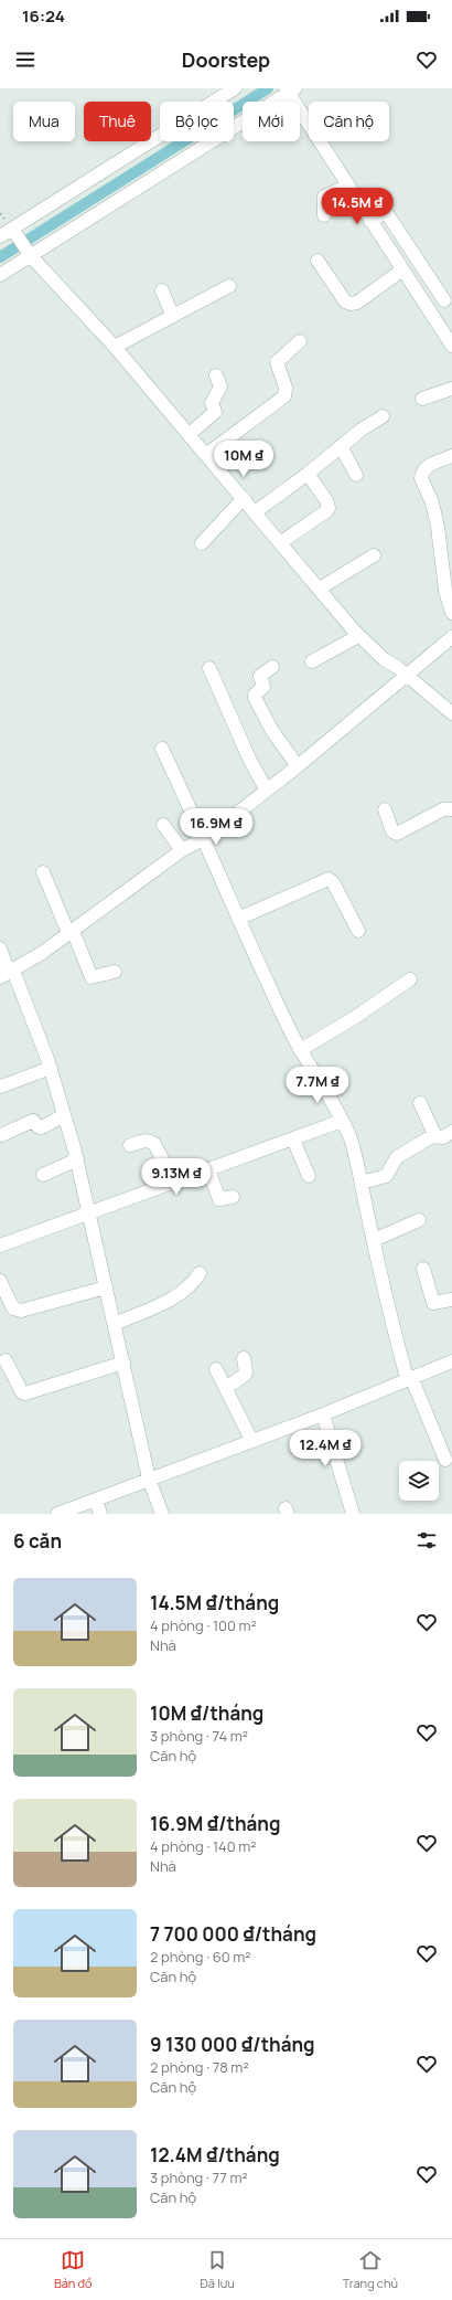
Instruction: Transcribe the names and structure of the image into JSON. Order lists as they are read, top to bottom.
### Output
{
  "page": {
    "status": "16:24",
    "header": "Doorstep",
    "chip": [
      "Mua",
      "Thuê",
      "Bộ lọc",
      "Mới",
      "Căn hộ"
    ],
    "price": [
      "14.5M ₫",
      "10M ₫",
      "16.9M ₫",
      "7.7M ₫",
      "9.13M ₫",
      "12.4M ₫"
    ],
    "heading": "6 căn",
    "list": [
      {
        "name": "14.5M ₫/tháng",
        "note": "4 phòng · 100 m² · Nhà"
      },
      {
        "name": "10M ₫/tháng",
        "note": "3 phòng · 74 m² · Căn hộ"
      },
      {
        "name": "16.9M ₫/tháng",
        "note": "4 phòng · 140 m² · Nhà"
      },
      {
        "name": "7 700 000 ₫/tháng",
        "note": "2 phòng · 60 m² · Căn hộ"
      },
      {
        "name": "9 130 000 ₫/tháng",
        "note": "2 phòng · 78 m² · Căn hộ"
      },
      {
        "name": "12.4M ₫/tháng",
        "note": "3 phòng · 77 m² · Căn hộ"
      }
    ],
    "tabs": ["Bản đồ", "Đã lưu", "Trang chủ"]
  }
}
